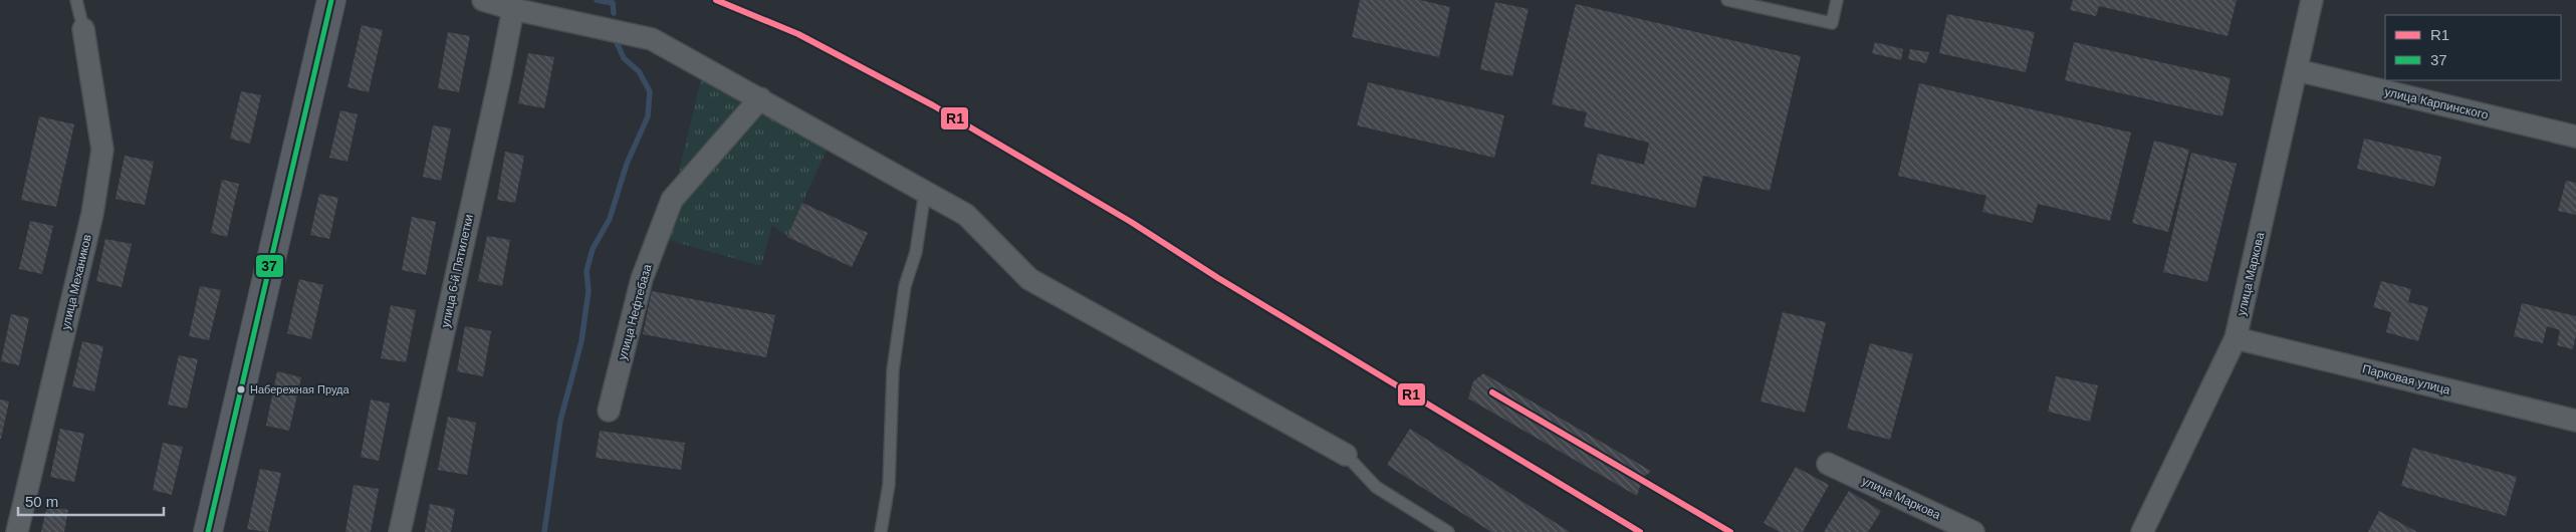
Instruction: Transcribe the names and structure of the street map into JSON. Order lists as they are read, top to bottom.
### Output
{
  "streets": {
    "street": [
      "улица Карпинского",
      "улица 6-й Пятилетки",
      "улица Маркова",
      "улица Механиков",
      "улица Нефтебаза",
      "Парковая улица"
    ]
  },
  "crossings": [
    ["улица Карпинского", "улица Маркова"],
    ["улица Маркова", "Парковая улица"]
  ],
  "places": ["Набережная Пруда"],
  "lines": ["transit line R1", "transit line 37"],
  "legend": ["R1", "37"],
  "scale_bar": "50 m"
}
